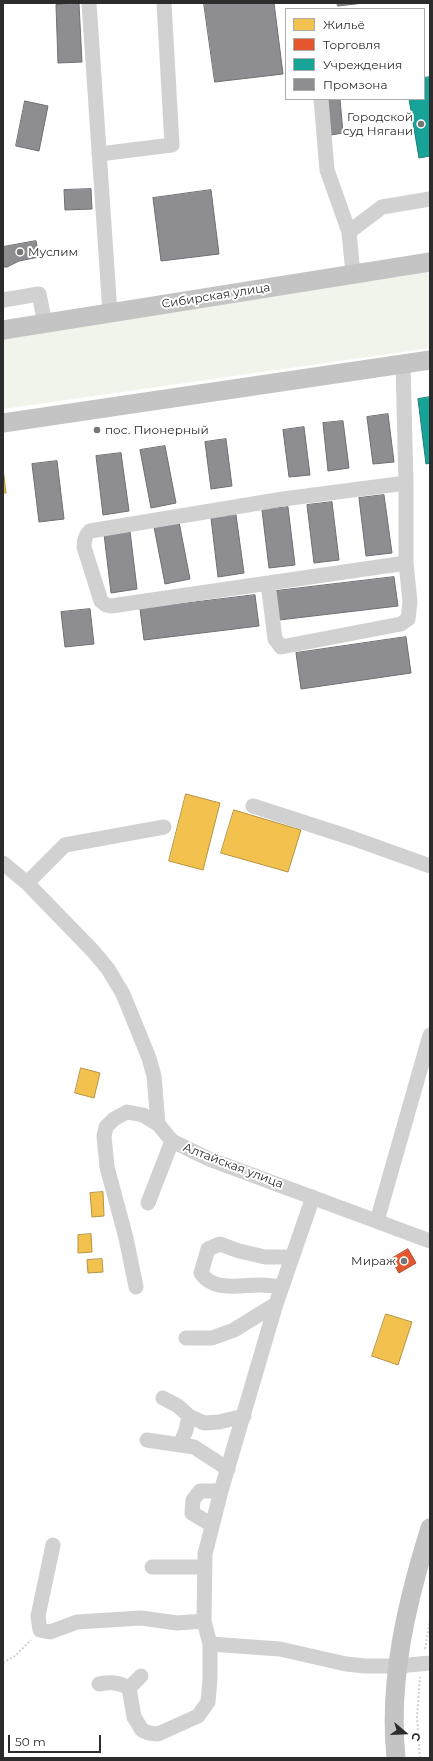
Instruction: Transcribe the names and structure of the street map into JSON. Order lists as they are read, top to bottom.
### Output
{
  "streets": {
    "main road": ["Сибирская улица"],
    "lane": ["Алтайская улица"]
  },
  "places": [
    "Городской суд Нягани",
    "Муслим",
    "пос. Пионерный",
    "Мираж"
  ],
  "legend": [
    "Жильё",
    "Торговля",
    "Учреждения",
    "Промзона"
  ],
  "scale_bar": "50 m",
  "north": "right"
}
